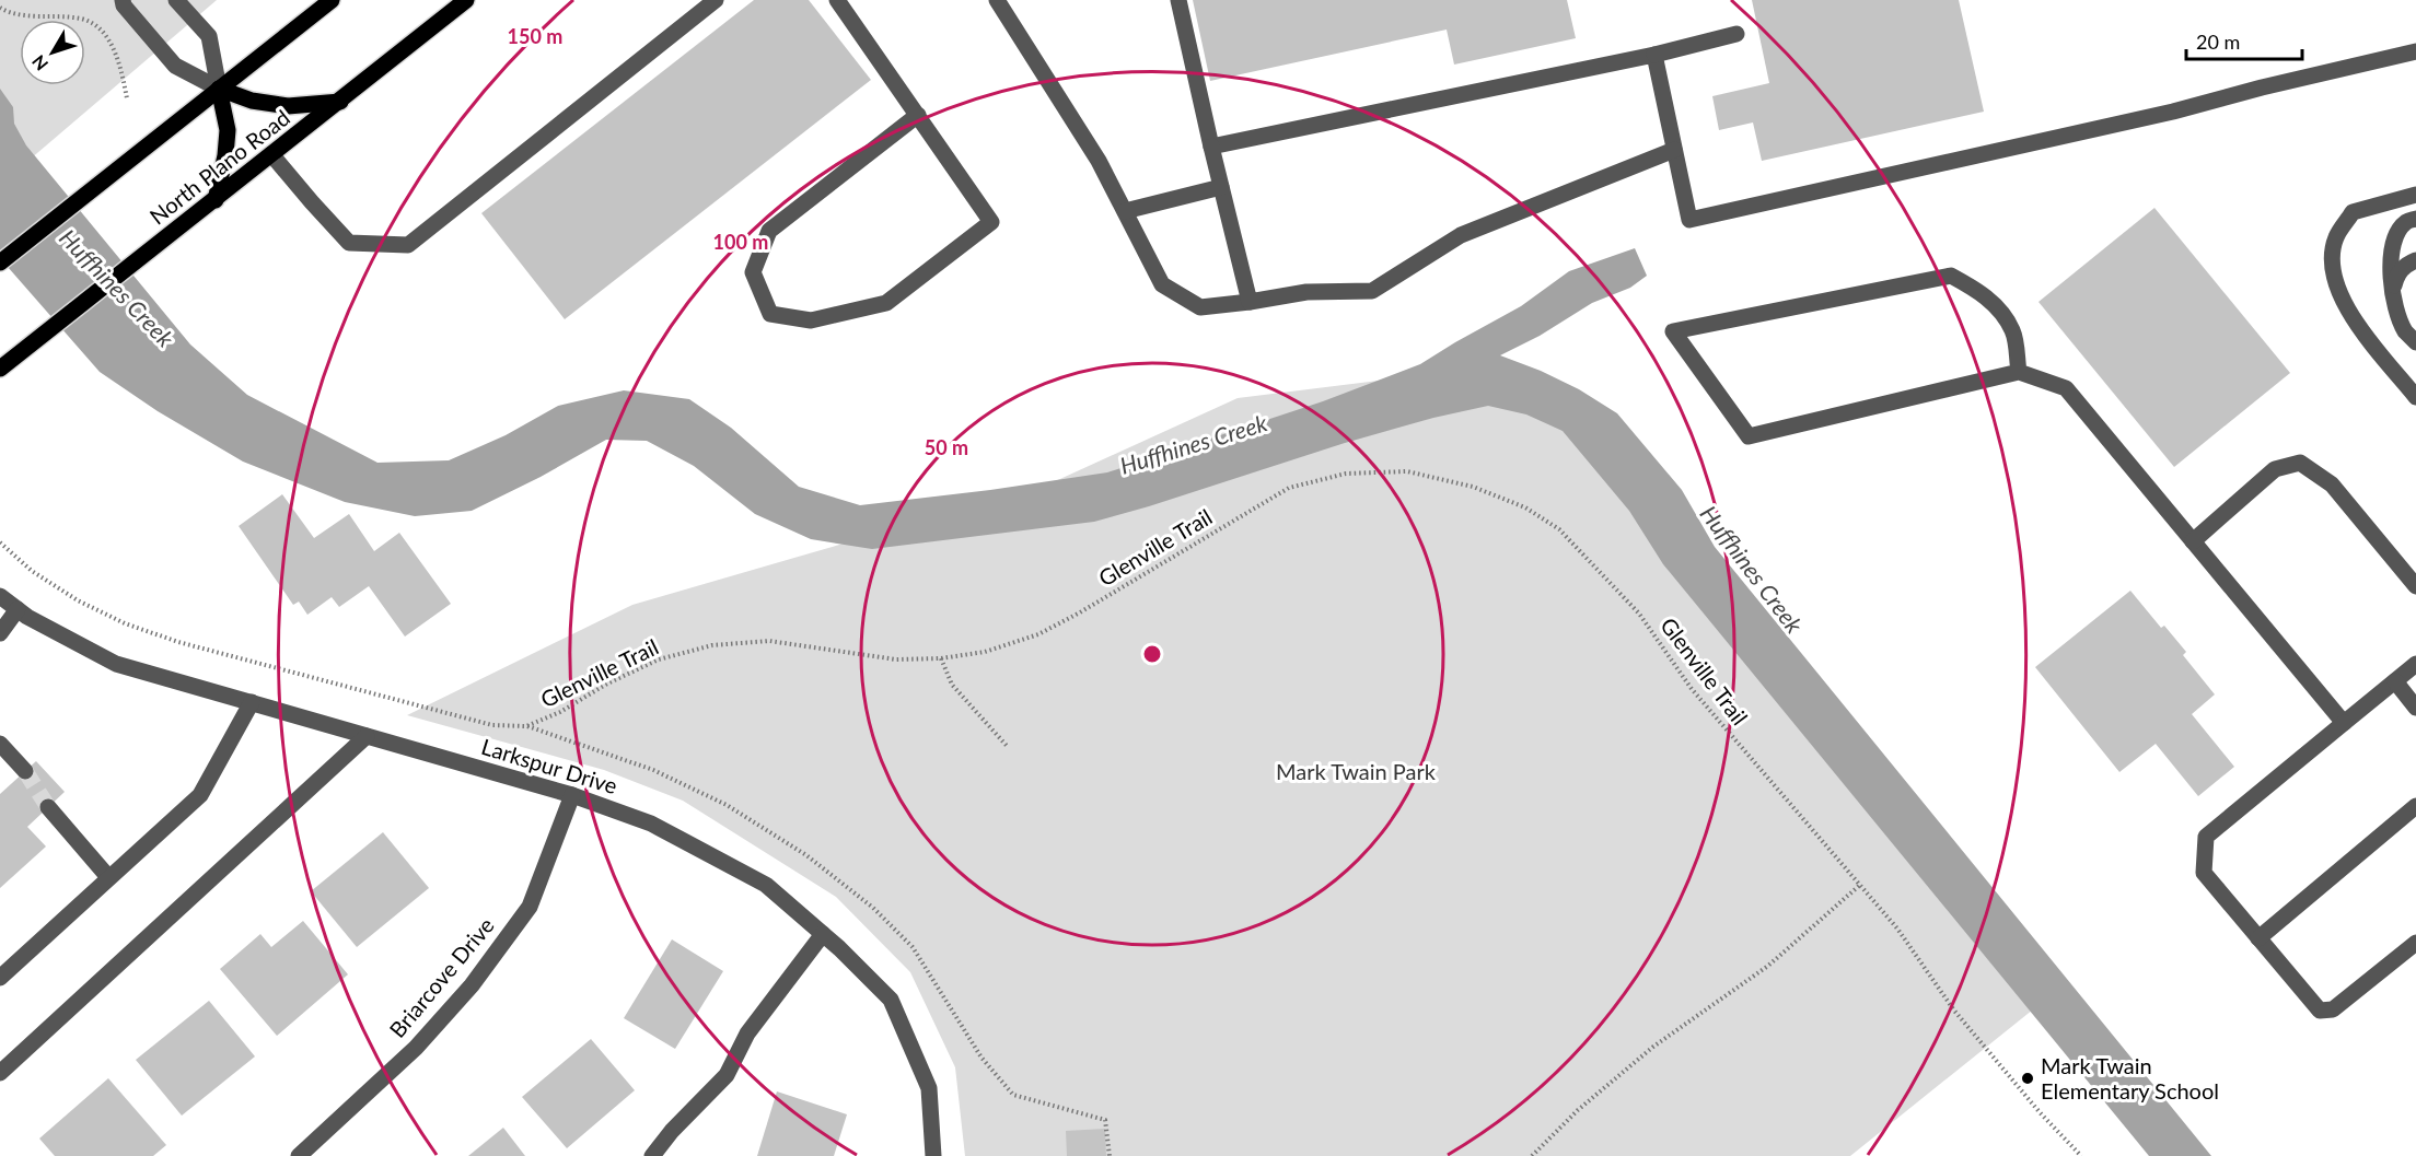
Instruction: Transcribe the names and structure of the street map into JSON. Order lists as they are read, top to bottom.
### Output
{
  "streets": {
    "main road": ["North Plano Road"],
    "street": ["Larkspur Drive", "Briarcove Drive"],
    "path": ["Glenville Trail"]
  },
  "crossings": [
    ["Larkspur Drive", "Briarcove Drive"]
  ],
  "water": ["Huffhines Creek"],
  "parks": ["Mark Twain Park"],
  "places": ["Mark Twain Elementary School"],
  "scale_bar": "20 m",
  "north": "bottom left",
  "rings": ["150 m", "100 m", "50 m"]
}
